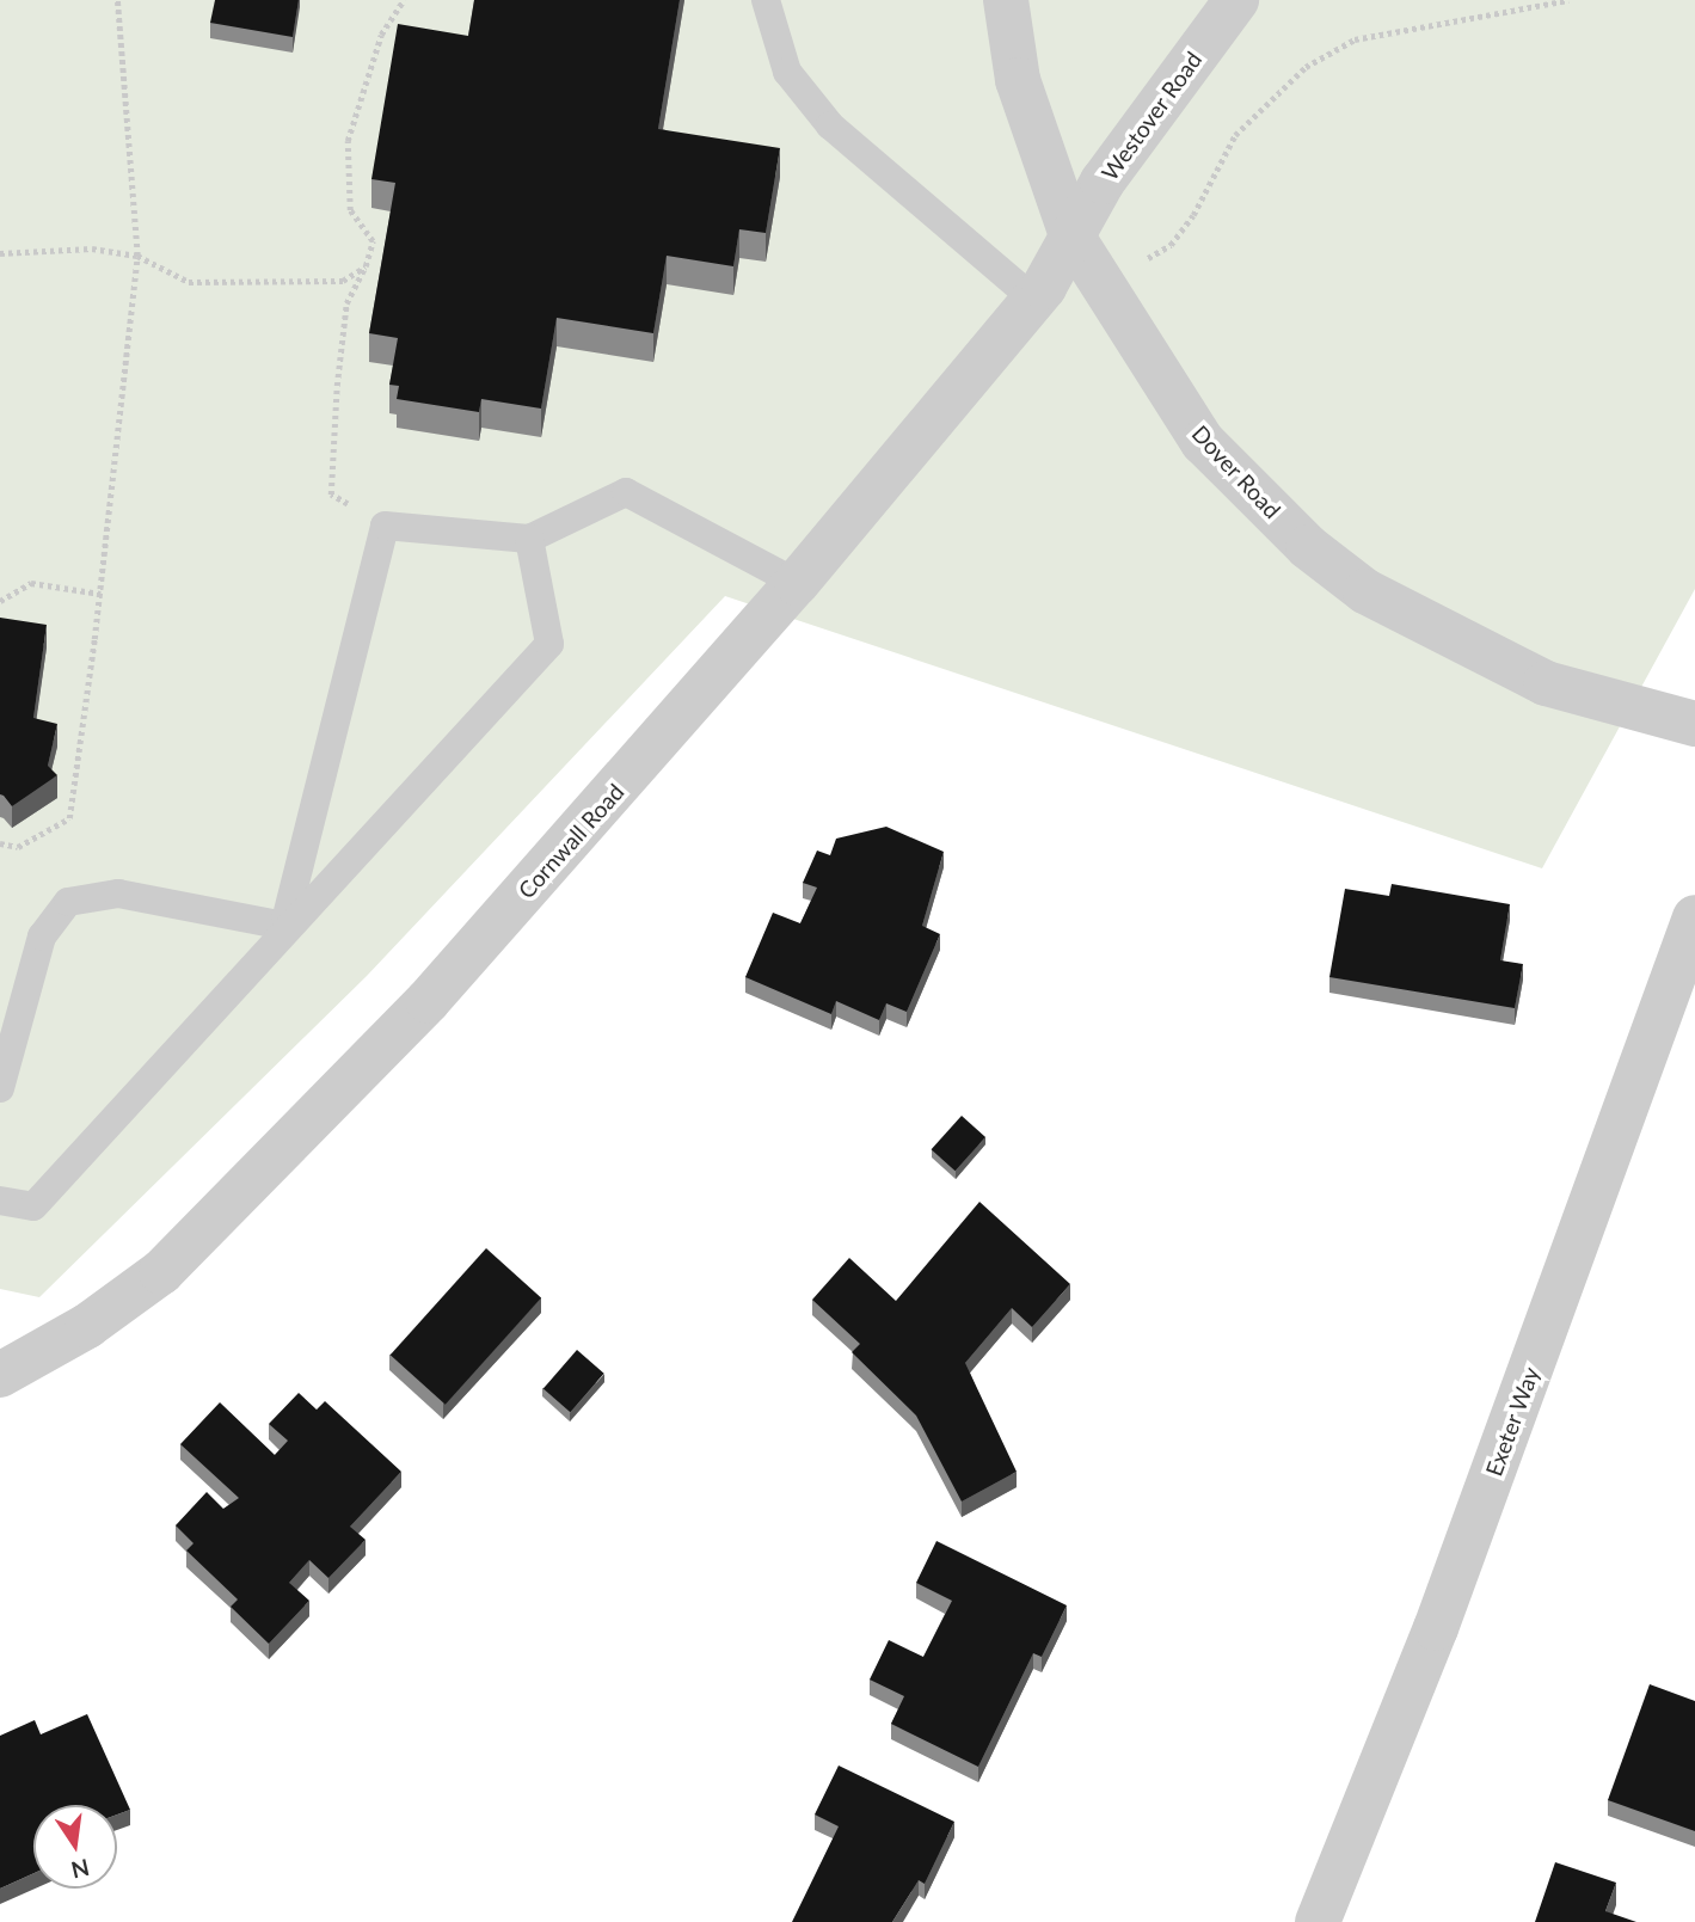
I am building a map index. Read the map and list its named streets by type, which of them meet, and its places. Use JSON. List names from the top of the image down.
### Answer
{
  "streets": {
    "street": [
      "Westover Road",
      "Dover Road",
      "Cornwall Road",
      "Exeter Way"
    ]
  },
  "crossings": [
    ["Westover Road", "Dover Road"],
    ["Westover Road", "Cornwall Road"],
    ["Dover Road", "Cornwall Road"]
  ],
  "north": "bottom"
}
